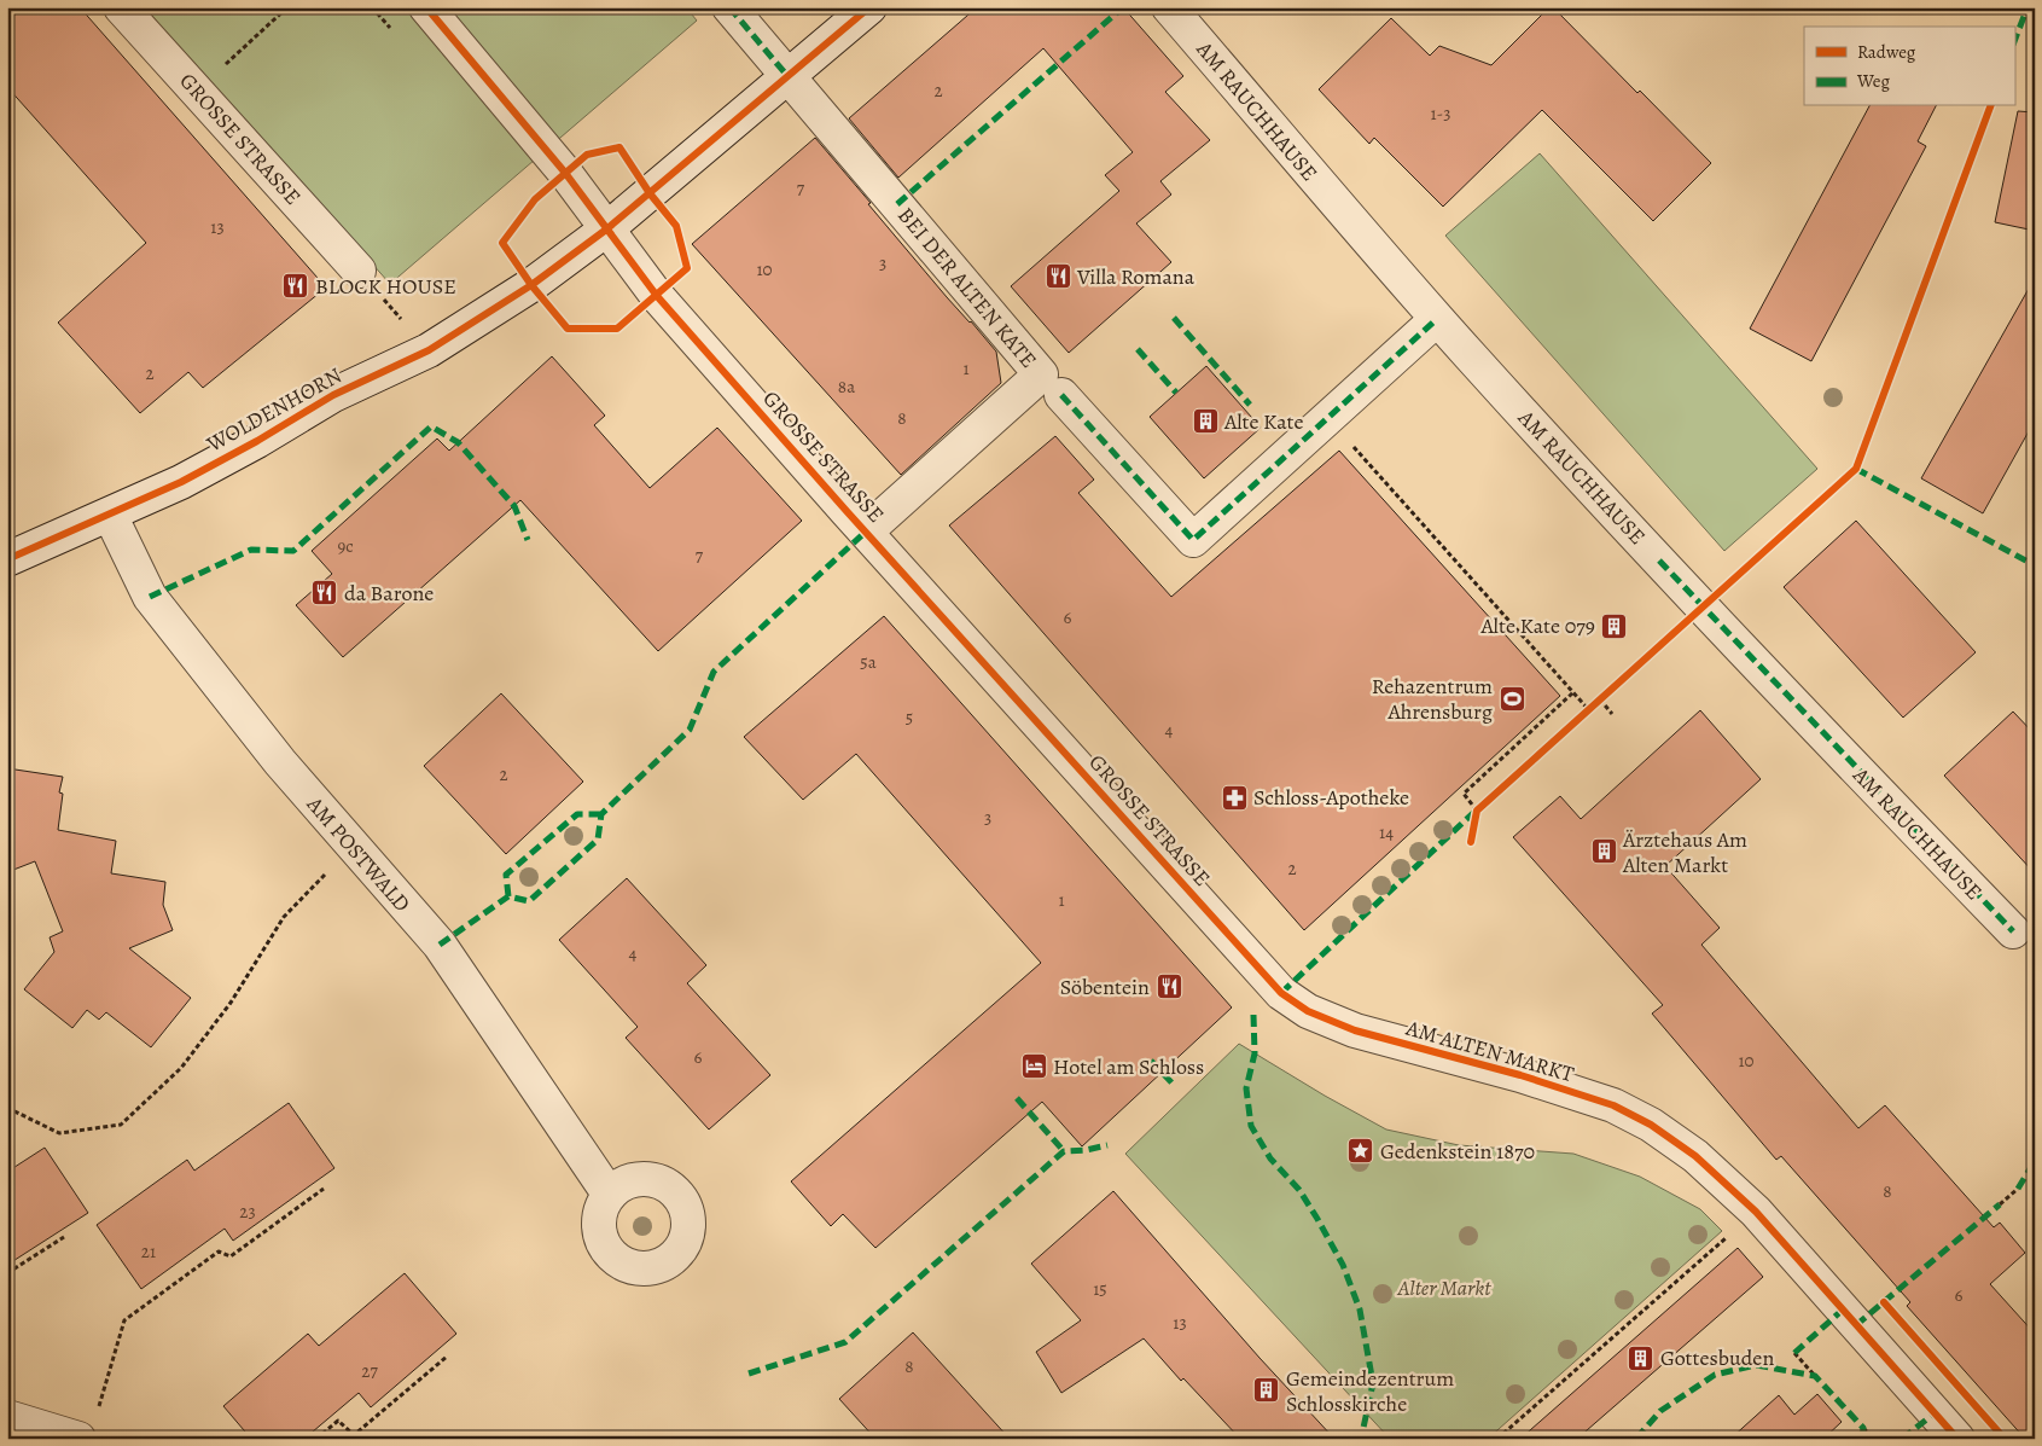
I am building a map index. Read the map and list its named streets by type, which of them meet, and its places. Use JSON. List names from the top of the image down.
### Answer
{
  "streets": {
    "street": [
      "AM RAUCHHAUSE",
      "GROSSE STRASSE",
      "BEI DER ALTEN KATE",
      "WOLDENHORN",
      "AM POSTWALD",
      "AM ALTEN MARKT"
    ]
  },
  "crossings": [
    ["GROSSE STRASSE", "BEI DER ALTEN KATE"],
    ["GROSSE STRASSE", "WOLDENHORN"],
    ["GROSSE STRASSE", "AM ALTEN MARKT"],
    ["BEI DER ALTEN KATE", "WOLDENHORN"],
    ["WOLDENHORN", "AM POSTWALD"]
  ],
  "parks": ["Alter Markt"],
  "places": {
    "restaurant": [
      "Villa Romana",
      "BLOCK HOUSE",
      "da Barone",
      "Söbentein"
    ],
    "building": [
      "Alte Kate",
      "Alte Kate 079",
      "Ärztehaus Am Alten Markt",
      "Gottesbuden",
      "Gemeindezentrum Schlosskirche"
    ],
    "sports": ["Rehazentrum Ahrensburg"],
    "pharmacy": ["Schloss-Apotheke"],
    "hotel": ["Hotel am Schloss"],
    "place": ["Gedenkstein 1870"]
  },
  "house_numbers": [
    "2",
    "1-3",
    "7",
    "13",
    "3",
    "10",
    "1",
    "2",
    "8a",
    "8",
    "9c",
    "7",
    "6",
    "5a",
    "5",
    "4",
    "2",
    "3",
    "14",
    "2",
    "1",
    "4",
    "6",
    "10",
    "8",
    "23",
    "21",
    "15",
    "6",
    "13",
    "8",
    "27"
  ],
  "legend": ["Radweg", "Weg"]
}
